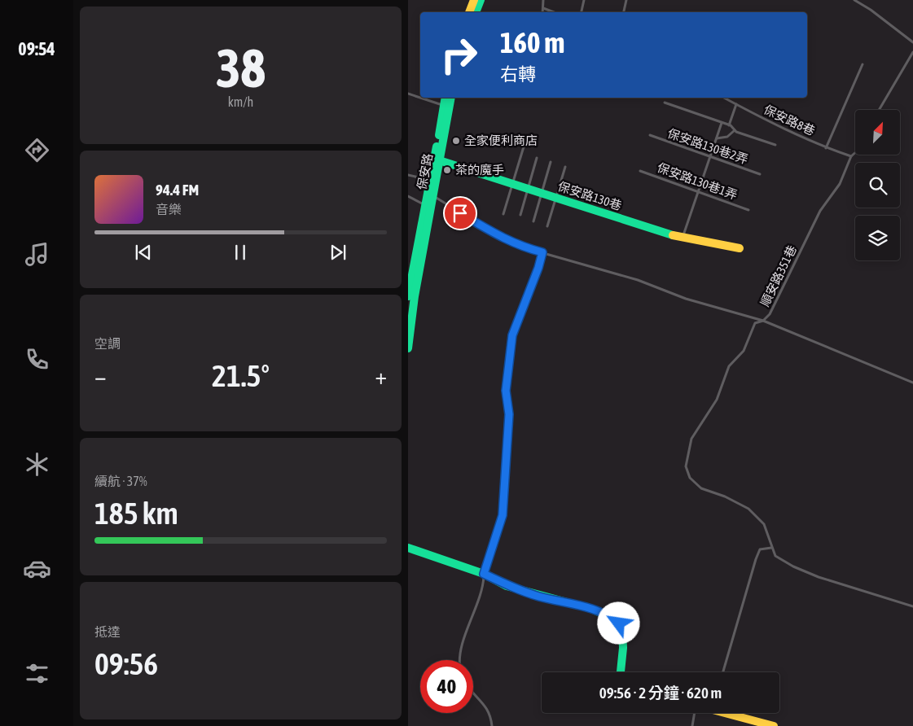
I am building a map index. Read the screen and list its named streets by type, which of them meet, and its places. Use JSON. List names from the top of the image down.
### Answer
{
  "streets": {
    "street": ["保安路", "保安路130巷"],
    "lane": [
      "保安路8巷",
      "保安路130巷2弄",
      "保安路130巷1弄",
      "順安路351巷"
    ]
  },
  "crossings": [
    ["保安路8巷", "順安路351巷"],
    ["保安路", "保安路130巷"]
  ],
  "places": ["全家便利商店", "茶的魔手"],
  "north": "top right",
  "page": {
    "tabs": "09:54",
    "tile": [
      ["38", "km/h"],
      "空調",
      ["續航 · 37%", "185 km"],
      ["抵達", "09:56"]
    ],
    "turn": ["160 m", "右轉"],
    "song": ["94.4 FM", "音樂"],
    "heat": ["−", "21.5°", "+"],
    "limit": "40",
    "trip": "09:56 · 2 分鐘 · 620 m"
  }
}
